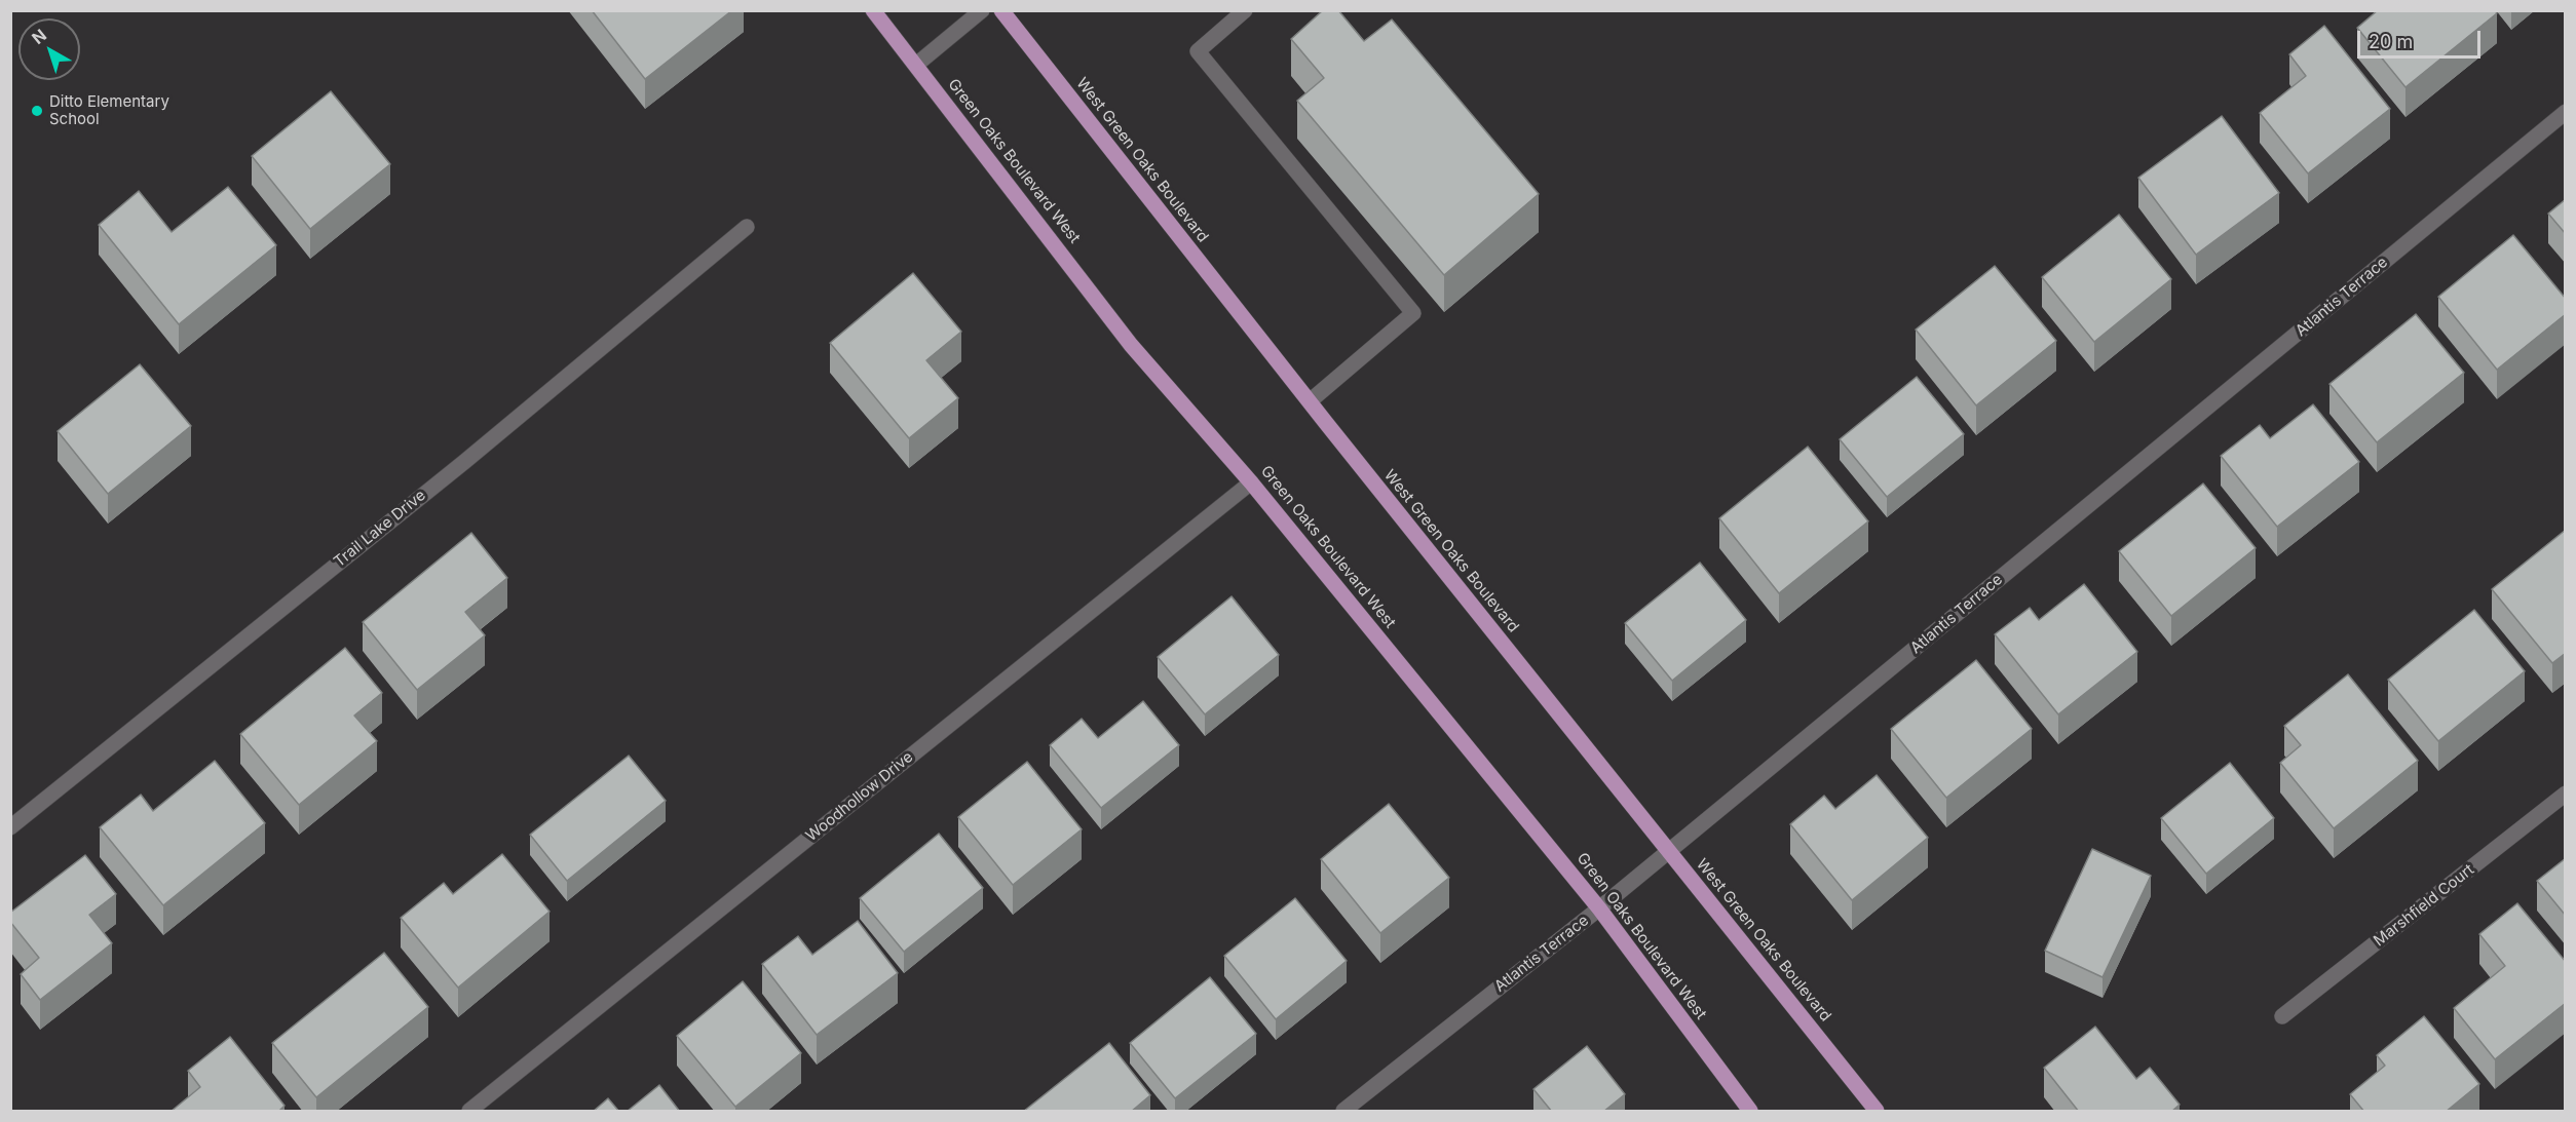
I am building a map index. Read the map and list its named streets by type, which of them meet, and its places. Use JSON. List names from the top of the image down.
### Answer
{
  "streets": {
    "main road": ["West Green Oaks Boulevard", "Green Oaks Boulevard West"],
    "street": [
      "Atlantis Terrace",
      "Trail Lake Drive",
      "Woodhollow Drive",
      "Marshfield Court"
    ]
  },
  "crossings": [
    ["West Green Oaks Boulevard", "Atlantis Terrace"],
    ["Green Oaks Boulevard West", "Atlantis Terrace"],
    ["Green Oaks Boulevard West", "Woodhollow Drive"]
  ],
  "places": ["Ditto Elementary School"],
  "scale_bar": "20 m",
  "north": "top left"
}
